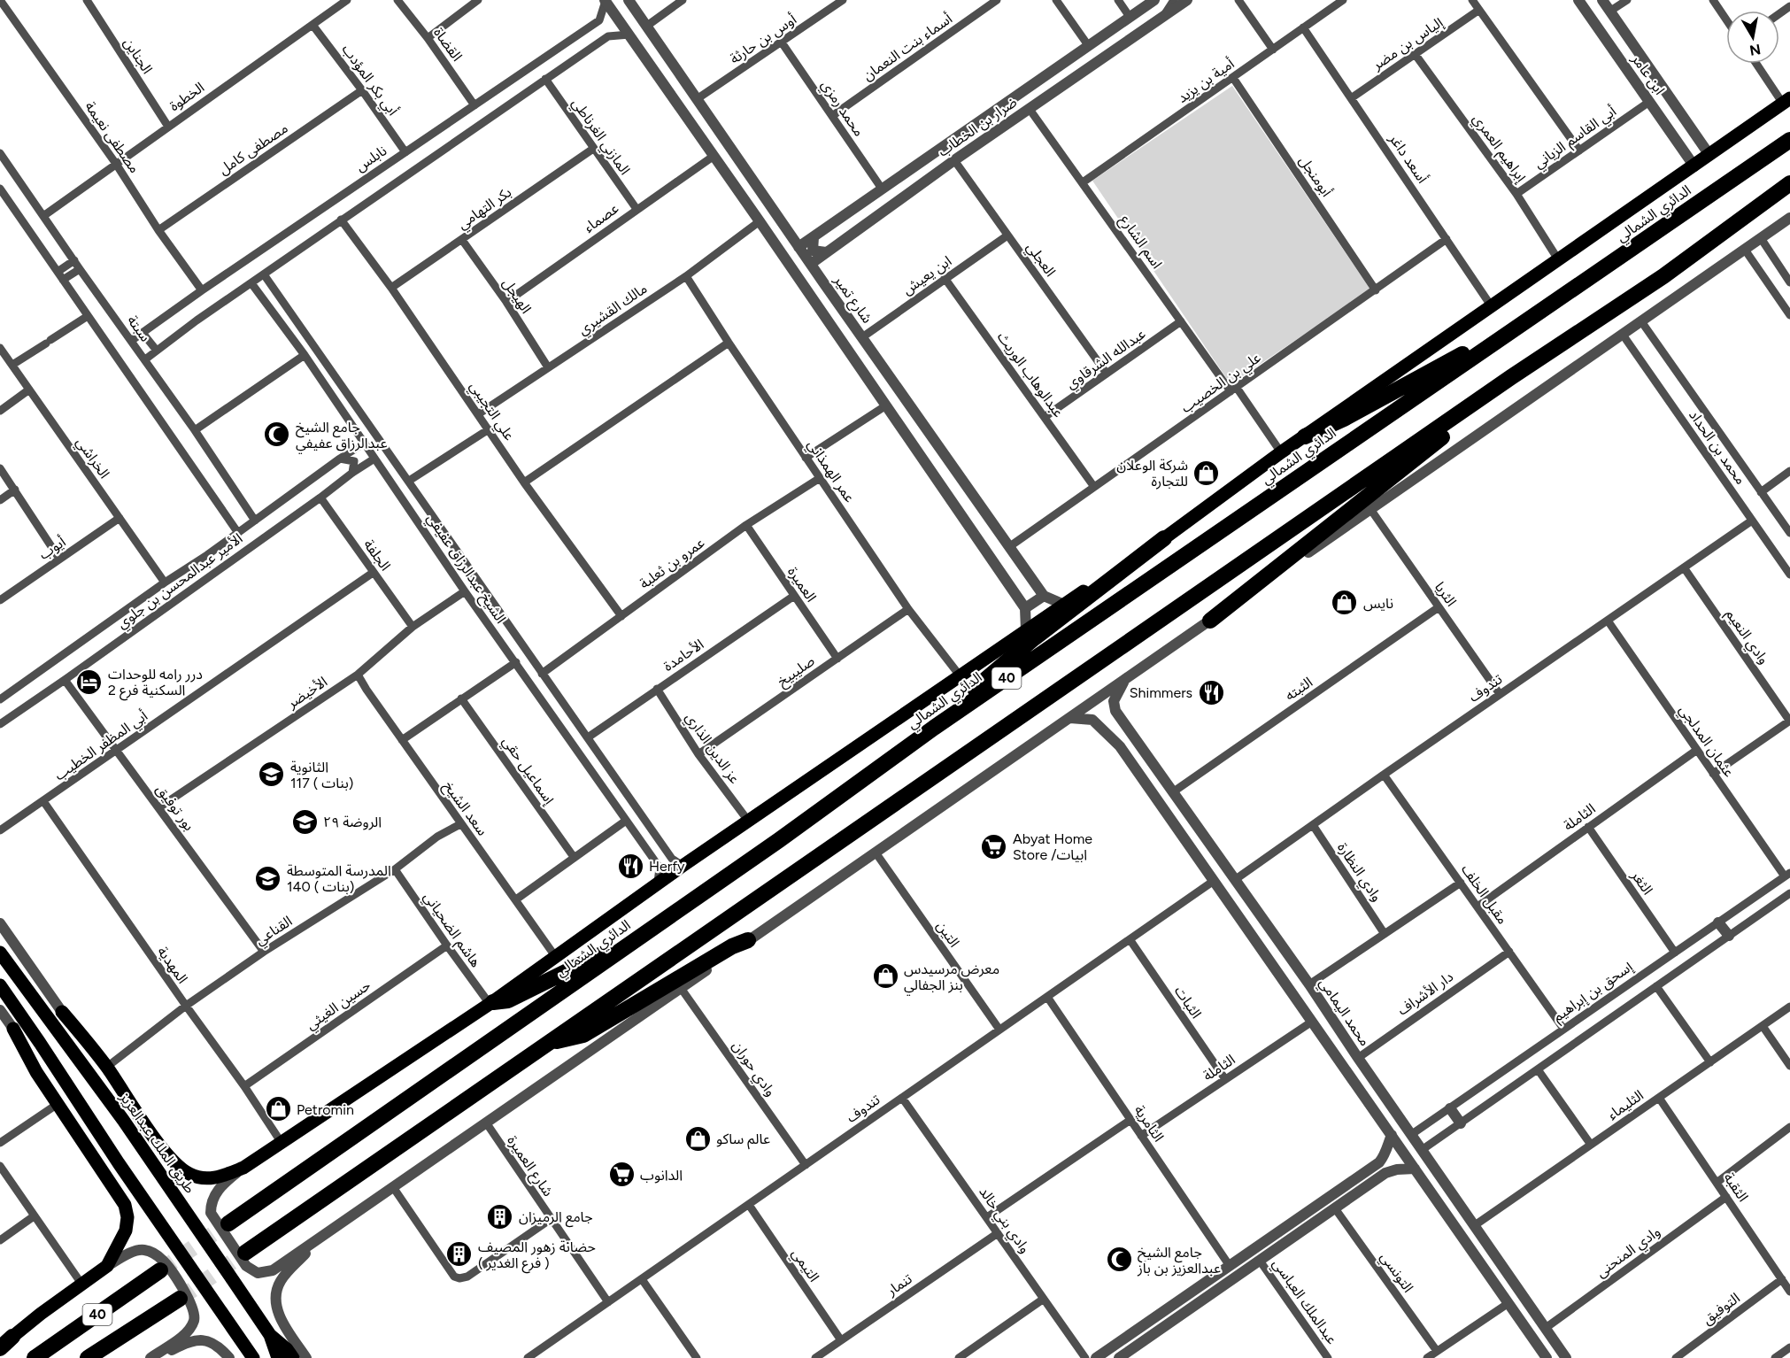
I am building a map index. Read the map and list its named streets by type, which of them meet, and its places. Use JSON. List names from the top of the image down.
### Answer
{
  "streets": {
    "highway": ["الدائري الشمالي", "40"],
    "main road": ["طريق الملك عبدالعزيز"],
    "street": [
      "أوس بن حارثة",
      "إلياس بن مضر",
      "القضاة",
      "أسماء بنت النعمان",
      "الجناين",
      "ابن عامر",
      "أبي بكر المؤدب",
      "أمية بن يزيد",
      "الخطوة",
      "محمد رمزي",
      "ضرار بن الخطاب",
      "المازني الغرناطي",
      "مصطفى نعيمة",
      "أبي القاسم الزياني",
      "إبراهيم العمري",
      "مصطفى كامل",
      "نابلس",
      "أسعد داغر",
      "أبومنجل",
      "بكر التهامي",
      "عصماء",
      "اسم الشارع",
      "العجلي",
      "ابن يعيش",
      "الهيجل",
      "شارع تمير",
      "مالك القشيري",
      "سبتة",
      "عبدالله الشرقاوي",
      "عبدالوهاب الوريث",
      "علي بن الخصيب",
      "علي التجيبي",
      "محمد بن الحداد",
      "الخراشي",
      "عمر الهمذاني",
      "أيوب",
      "الجلفة",
      "عمرو بن ثعلبة",
      "الشيخ عبدالرزاق عفيفي",
      "الأمير عبدالمحسن بن جلوي",
      "العميرة",
      "الثريا",
      "وادي النعيم",
      "الأحامدة",
      "صليبيخ",
      "تندوف",
      "الثبته",
      "الأخيضر",
      "عثمان المدلجي",
      "أبي المظفر الخطيب",
      "عز الدين الذاري",
      "إسماعيل حقي",
      "بور توفيق",
      "سعد الشيخ",
      "الثاملة",
      "وادي النظارة",
      "الثغر",
      "مقبل الخلف",
      "هاشم الضحياني",
      "القناعي",
      "التين",
      "المهدية",
      "إسحق بن إبراهيم",
      "دار الأشراف",
      "الثبات",
      "حسين الغيثي",
      "محمد اليمامي",
      "وادي حوران",
      "الثليماء",
      "الثامرية",
      "شارع العميرة",
      "الثقبة",
      "وادي بني خالد",
      "وادي المنحنى",
      "التيمي",
      "التونسي",
      "تنمار",
      "عبدالملك العباسي",
      "التوفيق"
    ]
  },
  "crossings": [
    ["أوس بن حارثة", "محمد رمزي"],
    ["أوس بن حارثة", "شارع تمير"],
    ["إلياس بن مضر", "إبراهيم العمري"],
    ["إلياس بن مضر", "أسعد داغر"],
    ["القضاة", "نابلس"],
    ["أسماء بنت النعمان", "محمد رمزي"],
    ["الجناين", "الخطوة"],
    ["ابن عامر", "أبي القاسم الزياني"],
    ["ابن عامر", "الدائري الشمالي"],
    ["أبي بكر المؤدب", "الخطوة"],
    ["أبي بكر المؤدب", "مصطفى كامل"],
    ["أبي بكر المؤدب", "نابلس"],
    ["أمية بن يزيد", "أسعد داغر"],
    ["أمية بن يزيد", "أبومنجل"],
    ["أمية بن يزيد", "اسم الشارع"],
    ["الخطوة", "مصطفى نعيمة"],
    ["الخطوة", "سبتة"],
    ["محمد رمزي", "ضرار بن الخطاب"],
    ["ضرار بن الخطاب", "اسم الشارع"],
    ["ضرار بن الخطاب", "العجلي"],
    ["ضرار بن الخطاب", "شارع تمير"],
    ["المازني الغرناطي", "بكر التهامي"],
    ["المازني الغرناطي", "عصماء"],
    ["مصطفى نعيمة", "مصطفى كامل"],
    ["مصطفى نعيمة", "نابلس"],
    ["أبي القاسم الزياني", "إبراهيم العمري"],
    ["إبراهيم العمري", "الدائري الشمالي"],
    ["نابلس", "سبتة"],
    ["أسعد داغر", "الدائري الشمالي"],
    ["أسعد داغر", "علي بن الخصيب"],
    ["أبومنجل", "علي بن الخصيب"],
    ["بكر التهامي", "الهيجل"],
    ["بكر التهامي", "علي التجيبي"],
    ["الدائري الشمالي", "اسم الشارع"],
    ["الدائري الشمالي", "عمر الهمذاني"],
    ["الدائري الشمالي", "الشيخ عبدالرزاق عفيفي"],
    ["الدائري الشمالي", "عز الدين الذاري"],
    ["الدائري الشمالي", "سعد الشيخ"],
    ["الدائري الشمالي", "هاشم الضحياني"],
    ["الدائري الشمالي", "القناعي"],
    ["الدائري الشمالي", "المهدية"],
    ["عصماء", "الهيجل"],
    ["اسم الشارع", "عبدالله الشرقاوي"],
    ["اسم الشارع", "علي بن الخصيب"],
    ["العجلي", "ابن يعيش"],
    ["العجلي", "عبدالله الشرقاوي"],
    ["ابن يعيش", "شارع تمير"],
    ["ابن يعيش", "عبدالوهاب الوريث"],
    ["الهيجل", "مالك القشيري"],
    ["شارع تمير", "علي بن الخصيب"],
    ["مالك القشيري", "علي التجيبي"],
    ["مالك القشيري", "عمر الهمذاني"],
    ["سبتة", "الأمير عبدالمحسن بن جلوي"],
    ["عبدالله الشرقاوي", "عبدالوهاب الوريث"],
    ["عبدالوهاب الوريث", "علي بن الخصيب"],
    ["علي التجيبي", "عمرو بن ثعلبة"],
    ["محمد بن الحداد", "تندوف"],
    ["الخراشي", "أيوب"],
    ["الخراشي", "الأمير عبدالمحسن بن جلوي"],
    ["عمر الهمذاني", "عمرو بن ثعلبة"],
    ["عمر الهمذاني", "صليبيخ"],
    ["الجلفة", "الأمير عبدالمحسن بن جلوي"],
    ["الجلفة", "الأخيضر"],
    ["الجلفة", "أبي المظفر الخطيب"],
    ["عمرو بن ثعلبة", "الشيخ عبدالرزاق عفيفي"],
    ["عمرو بن ثعلبة", "العميرة"],
    ["الشيخ عبدالرزاق عفيفي", "الأمير عبدالمحسن بن جلوي"],
    ["الشيخ عبدالرزاق عفيفي", "الأحامدة"],
    ["الشيخ عبدالرزاق عفيفي", "الأخيضر"],
    ["الأمير عبدالمحسن بن جلوي", "بور توفيق"],
    ["العميرة", "الأحامدة"],
    ["العميرة", "صليبيخ"],
    ["الثريا", "تندوف"],
    ["الثريا", "الثبته"],
    ["وادي النعيم", "تندوف"],
    ["الأحامدة", "عز الدين الذاري"],
    ["صليبيخ", "عز الدين الذاري"],
    ["تندوف", "عثمان المدلجي"],
    ["تندوف", "وادي النظارة"],
    ["تندوف", "مقبل الخلف"],
    ["تندوف", "التين"],
    ["تندوف", "الثبات"],
    ["تندوف", "محمد اليمامي"],
    ["تندوف", "وادي حوران"],
    ["تندوف", "الثامرية"],
    ["تندوف", "شارع العميرة"],
    ["تندوف", "وادي بني خالد"],
    ["تندوف", "التيمي"],
    ["الثبته", "محمد اليمامي"],
    ["الأخيضر", "بور توفيق"],
    ["الأخيضر", "سعد الشيخ"],
    ["عثمان المدلجي", "الثاملة"],
    ["عثمان المدلجي", "إسحق بن إبراهيم"],
    ["أبي المظفر الخطيب", "بور توفيق"],
    ["أبي المظفر الخطيب", "المهدية"],
    ["بور توفيق", "القناعي"],
    ["سعد الشيخ", "القناعي"],
    ["الثاملة", "الثغر"],
    ["الثاملة", "مقبل الخلف"],
    ["الثاملة", "الثبات"],
    ["الثاملة", "الثامرية"],
    ["الثغر", "إسحق بن إبراهيم"],
    ["مقبل الخلف", "إسحق بن إبراهيم"],
    ["مقبل الخلف", "دار الأشراف"],
    ["هاشم الضحياني", "القناعي"],
    ["هاشم الضحياني", "حسين الغيثي"],
    ["القناعي", "المهدية"],
    ["المهدية", "حسين الغيثي"],
    ["إسحق بن إبراهيم", "محمد اليمامي"],
    ["دار الأشراف", "محمد اليمامي"],
    ["محمد اليمامي", "الثليماء"],
    ["محمد اليمامي", "وادي المنحنى"],
    ["الثليماء", "الثقبة"],
    ["الثقبة", "وادي المنحنى"],
    ["الثقبة", "التوفيق"],
    ["وادي بني خالد", "تنمار"],
    ["التيمي", "تنمار"]
  ],
  "places": {
    "mosque": ["جامع الشيخ عبدالرزاق عفيفي", "جامع الشيخ عبدالعزيز بن باز"],
    "shop": [
      "شركة الوعلان للتجارة",
      "نايس",
      "معرض مرسيدس بنز الجفالي",
      "Petromin",
      "عالم ساكو"
    ],
    "hotel": ["درر رامه للوحدات السكنية فرع 2"],
    "restaurant": ["Shimmers", "Herfy"],
    "school or university": ["الثانوية 117 ( بنات)", "الروضة ٢٩", "المدرسة المتوسطة 140 ( بنات)"],
    "supermarket": ["Abyat Home Store /ابيات", "الدانوب"],
    "building": ["جامع الرميزان", "حضانة زهور المصيف ( فرع الغدير )"]
  },
  "north": "bottom"
}
